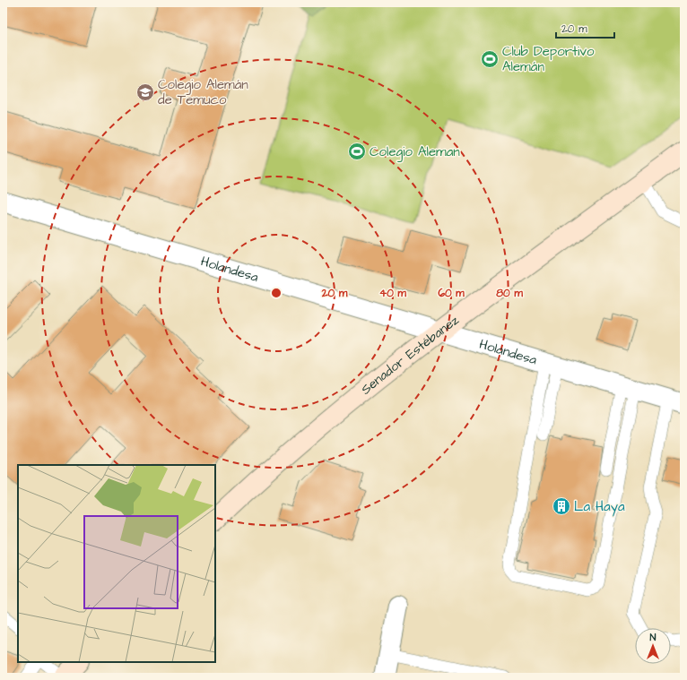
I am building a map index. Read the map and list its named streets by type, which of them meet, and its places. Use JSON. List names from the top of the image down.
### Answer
{
  "streets": {
    "main road": ["Senador Estébanez"],
    "street": ["Holandesa"]
  },
  "crossings": [
    ["Holandesa", "Senador Estébanez"]
  ],
  "places": {
    "sports": ["Club Deportivo Alemán", "Colegio Aleman"],
    "school or university": ["Colegio Alemán de Temuco"],
    "building": ["La Haya"]
  },
  "scale_bar": "20 m",
  "north": "top",
  "rings": [
    "20 m",
    "40 m",
    "60 m",
    "80 m"
  ]
}
